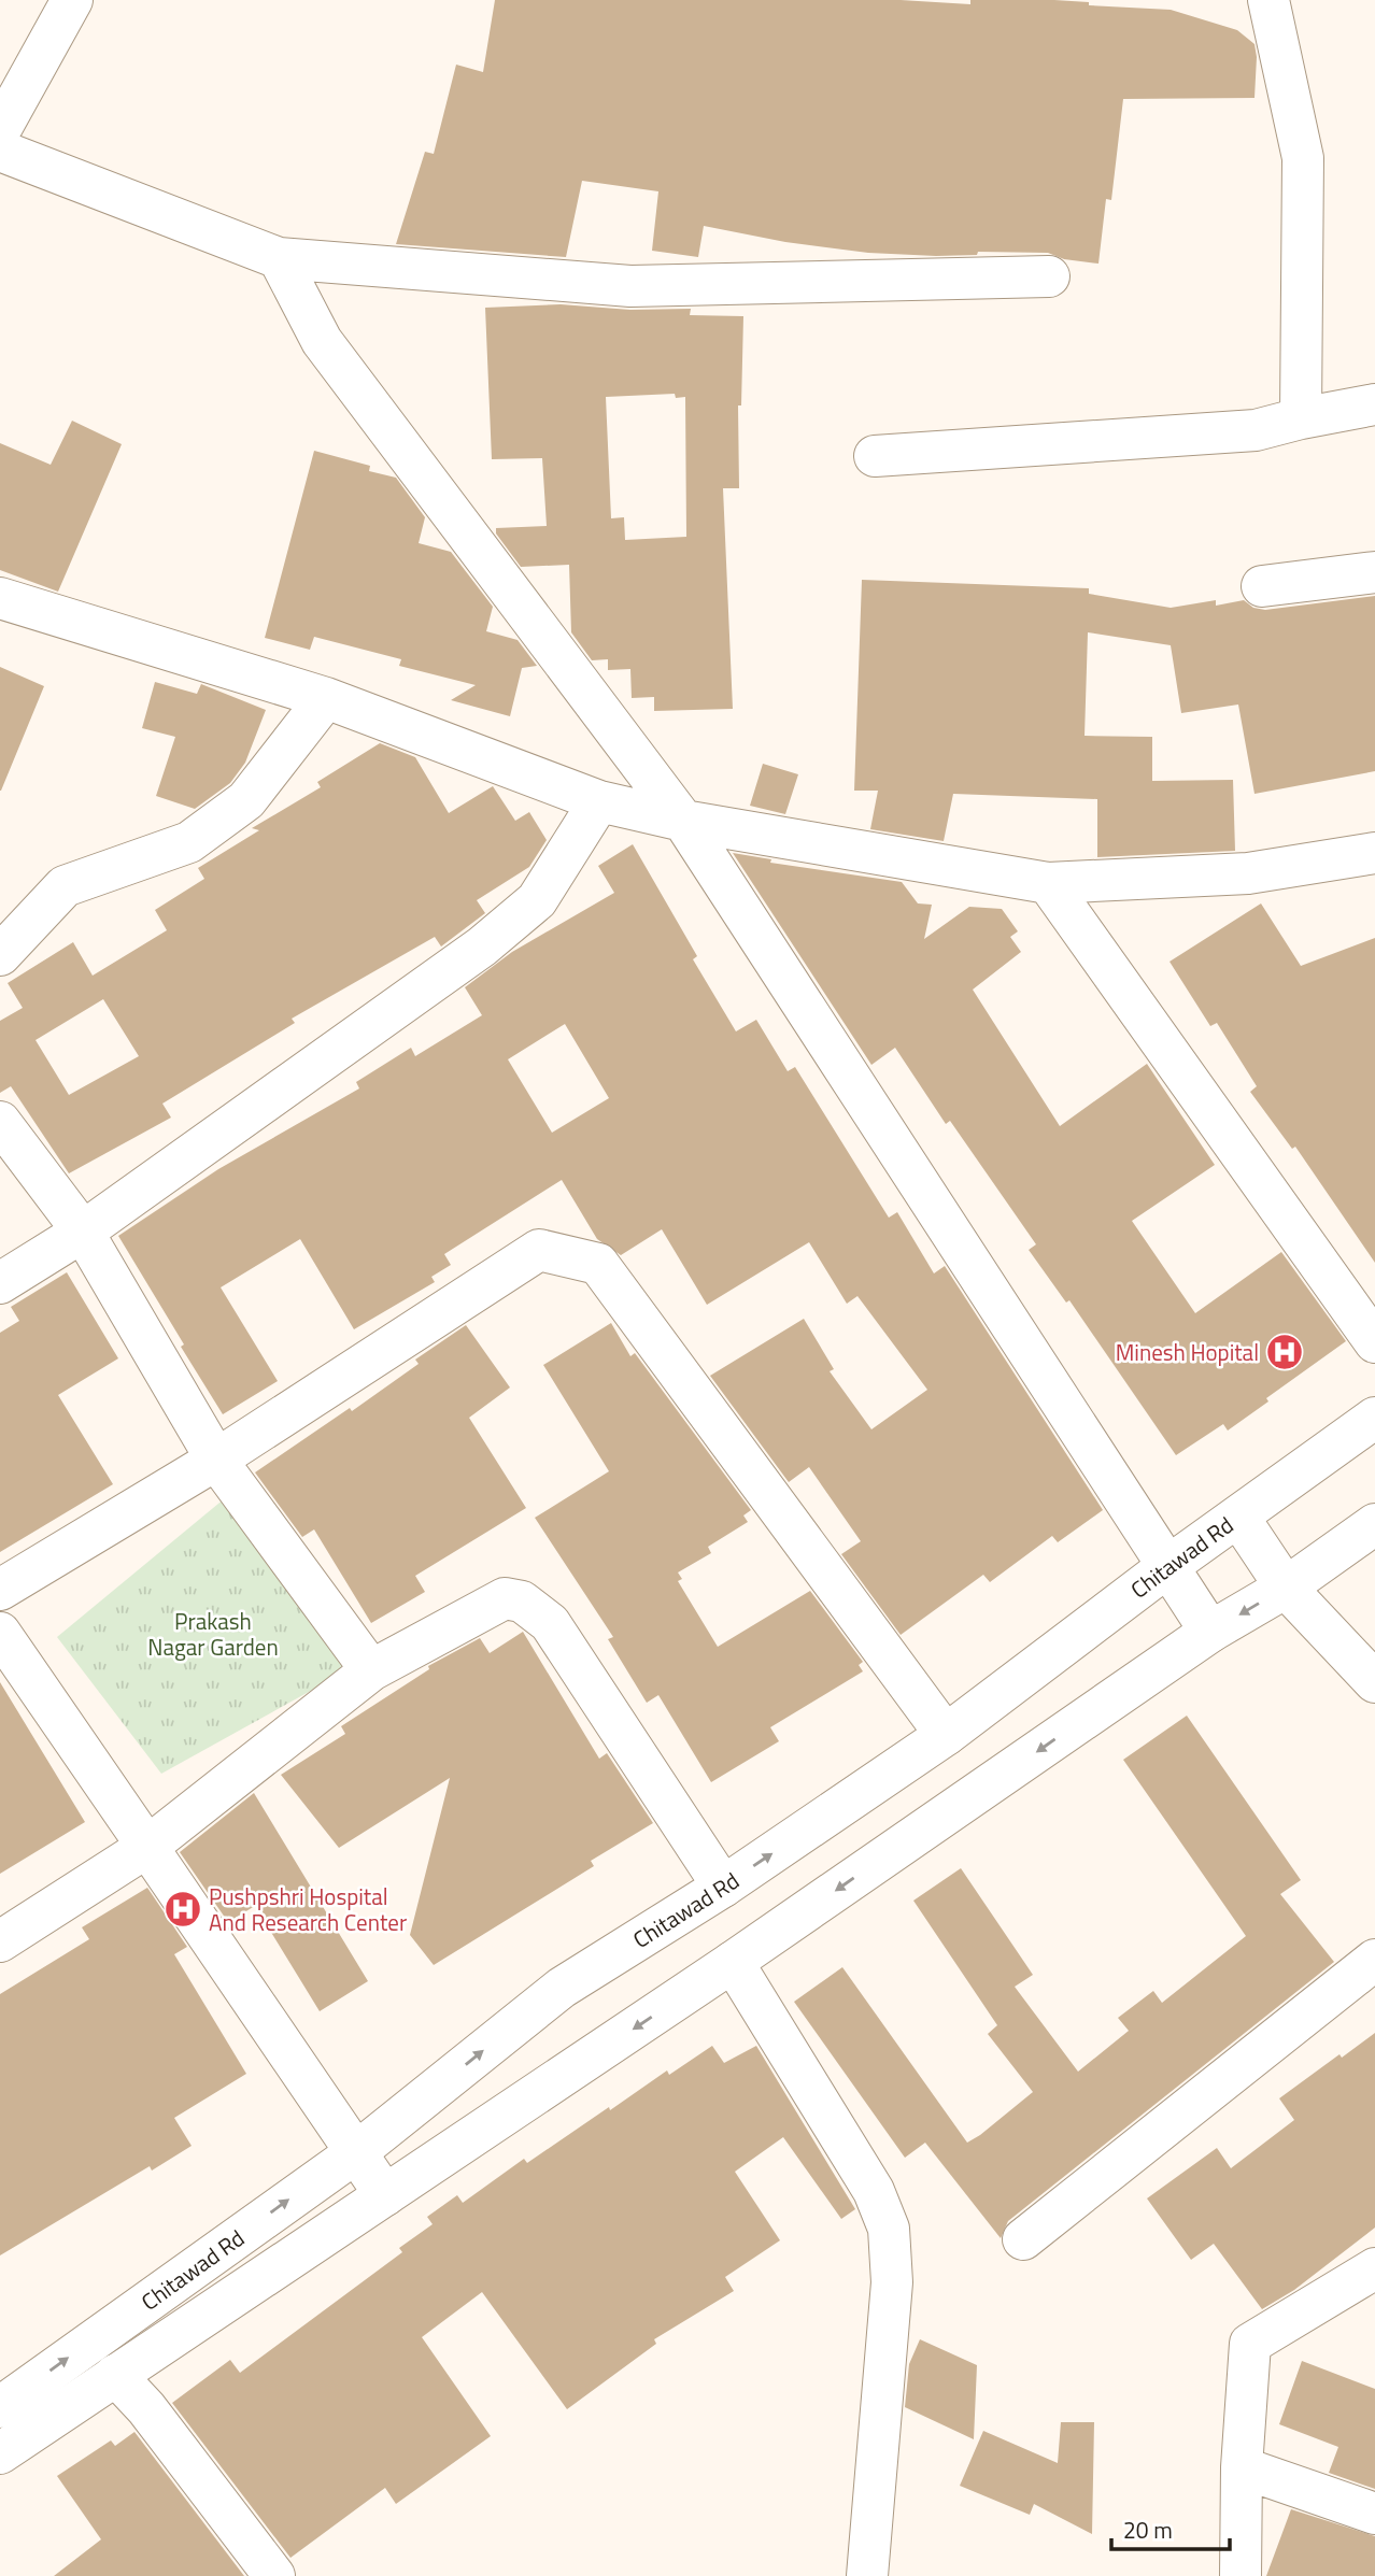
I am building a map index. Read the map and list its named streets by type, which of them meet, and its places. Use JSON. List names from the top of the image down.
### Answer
{
  "streets": {
    "street": ["Chitawad Rd"]
  },
  "parks": ["Prakash Nagar Garden"],
  "places": {
    "hospital": ["Minesh Hopital", "Pushpshri Hospital And Research Center"]
  },
  "scale_bar": "20 m"
}
